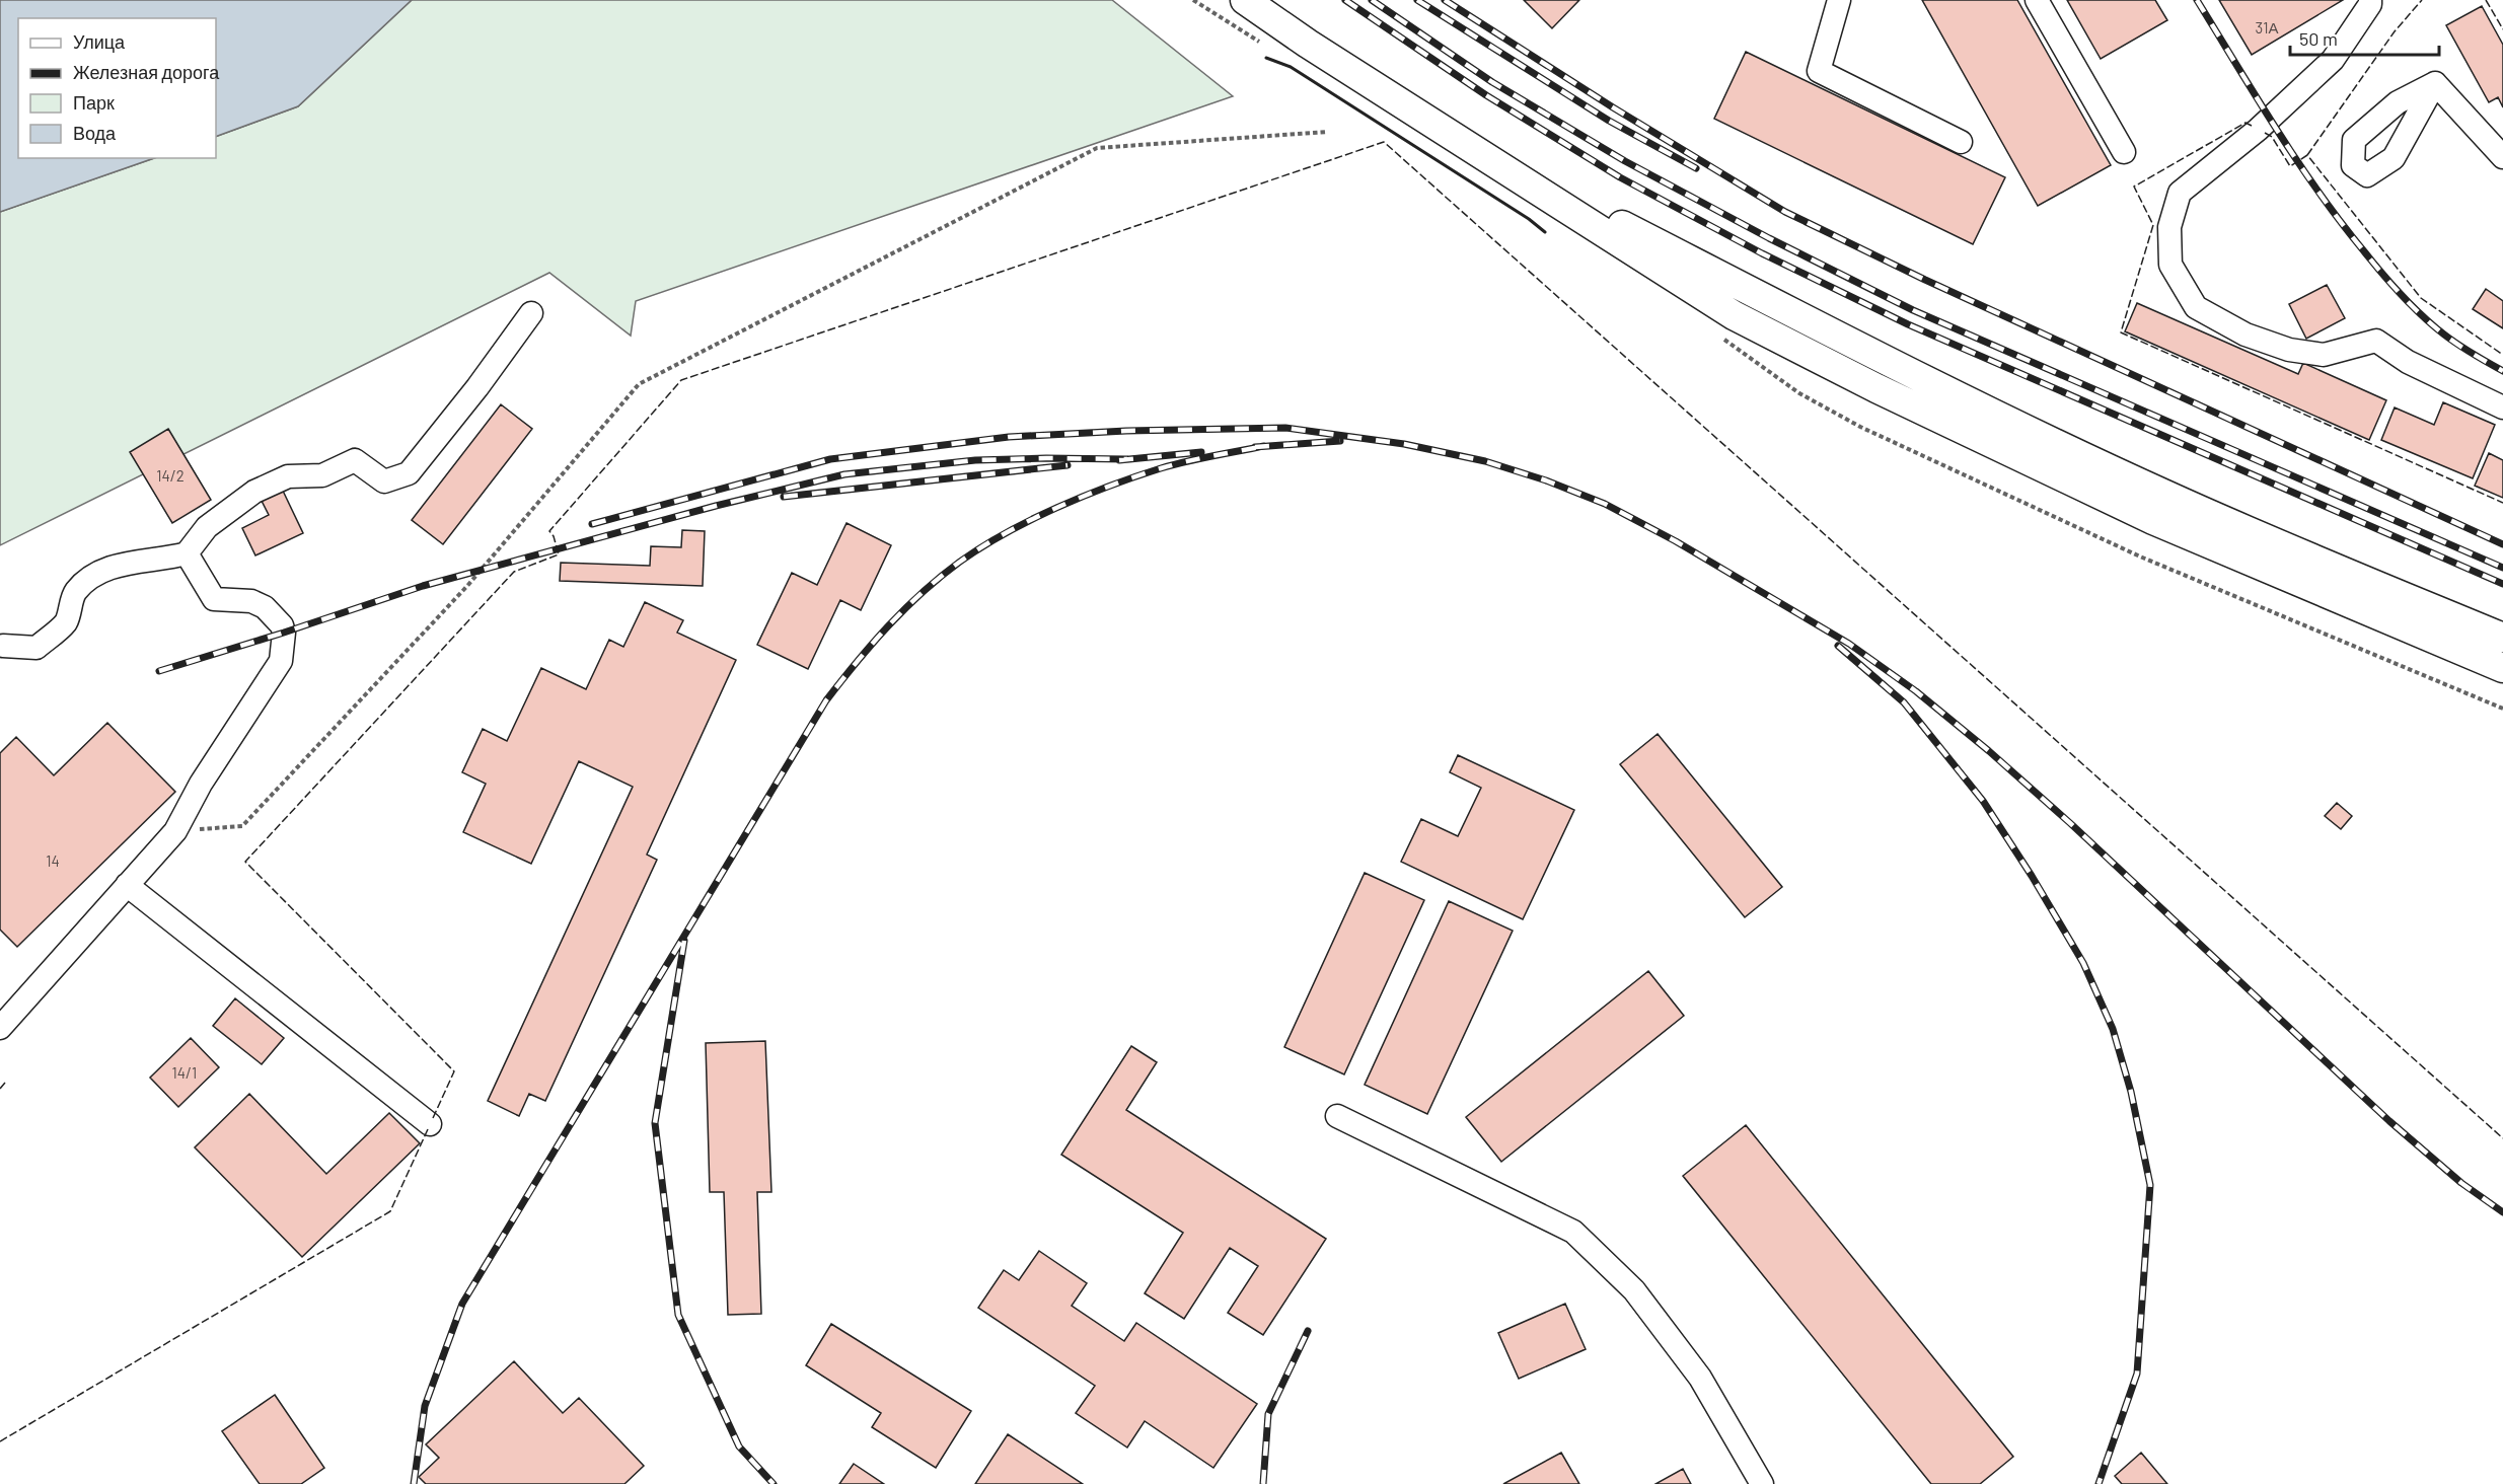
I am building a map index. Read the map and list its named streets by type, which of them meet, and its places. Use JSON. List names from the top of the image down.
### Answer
{
  "house_numbers": [
    "31А",
    "14/2",
    "14",
    "14/1"
  ],
  "legend": [
    "Улица",
    "Железная дорога",
    "Парк",
    "Вода"
  ],
  "scale_bar": "50 m"
}
